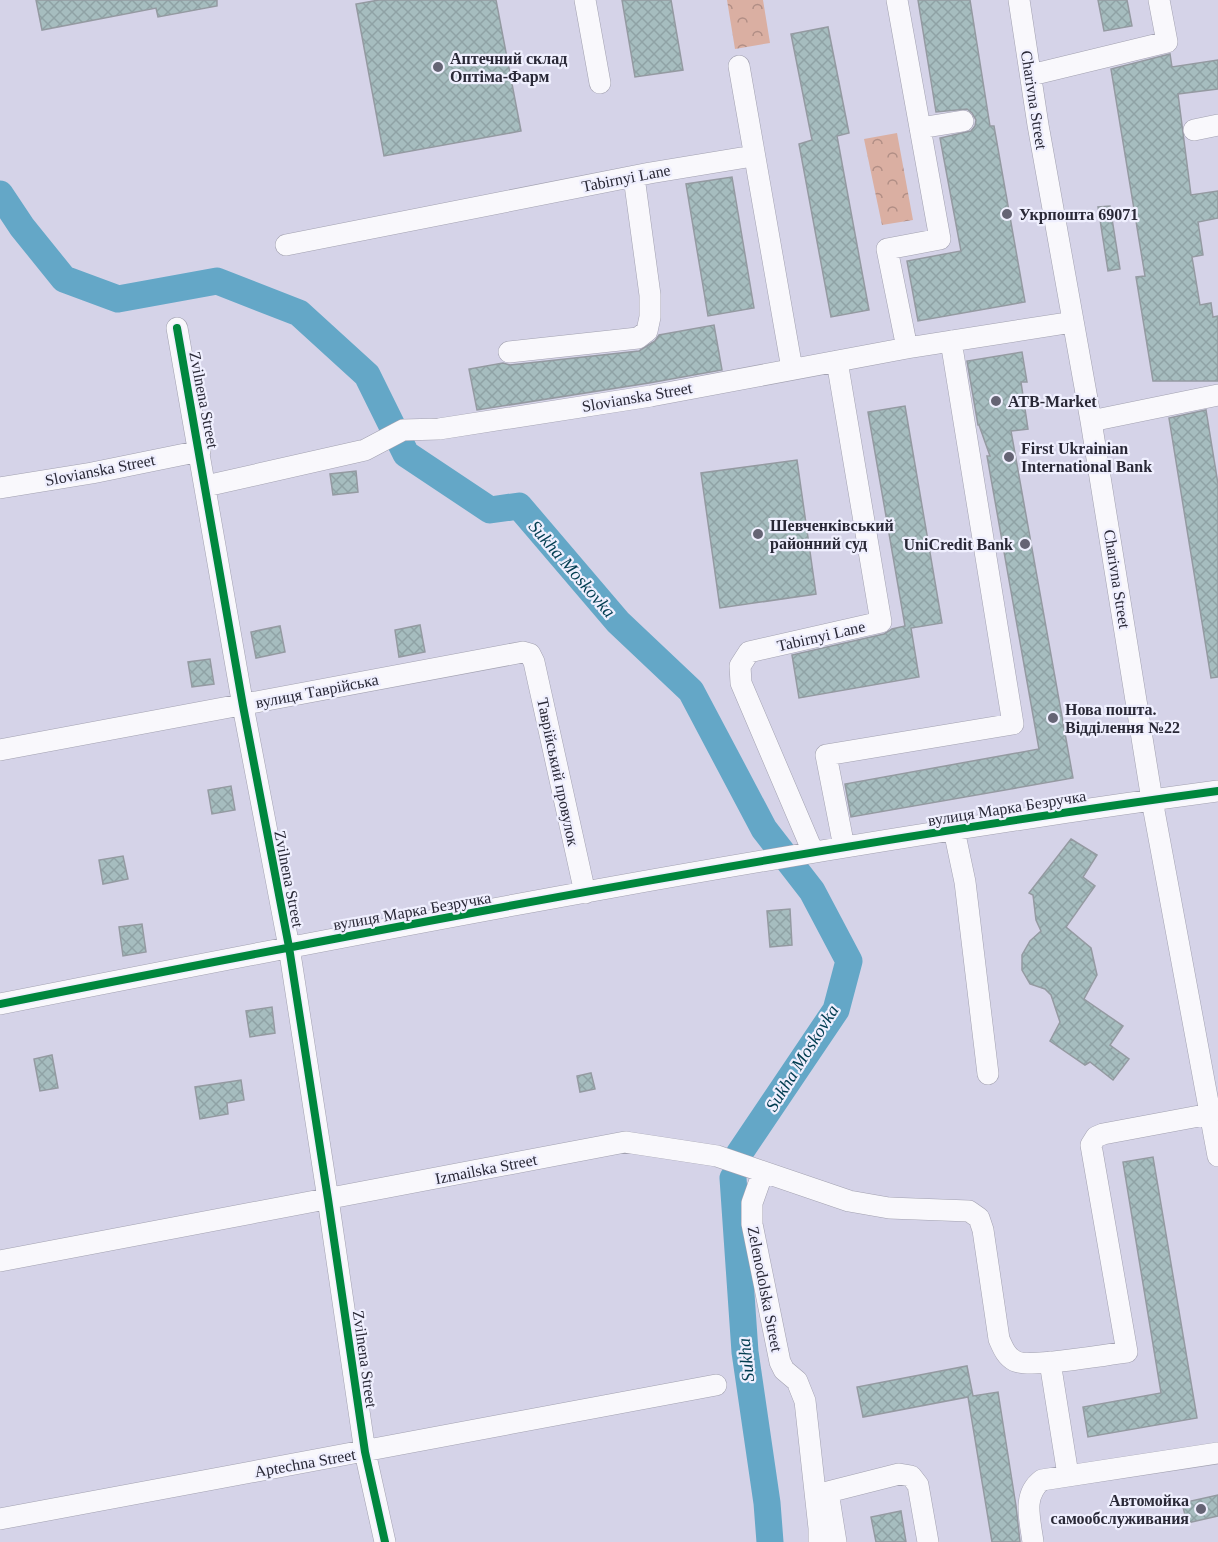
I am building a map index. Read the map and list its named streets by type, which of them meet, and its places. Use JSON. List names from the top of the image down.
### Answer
{
  "streets": {
    "street": [
      "Charivna Street",
      "Tabirnyi Lane",
      "Slovianska Street",
      "Zvilnena Street",
      "вулиця Таврійська",
      "Таврійський провулок",
      "вулиця Марка Безручка",
      "Izmailska Street",
      "Zelenodolska Street",
      "Aptechna Street"
    ]
  },
  "crossings": [
    ["Charivna Street", "Slovianska Street"],
    ["Charivna Street", "вулиця Марка Безручка"],
    ["Tabirnyi Lane", "Slovianska Street"],
    ["Tabirnyi Lane", "вулиця Марка Безручка"],
    ["Slovianska Street", "Zvilnena Street"],
    ["Zvilnena Street", "вулиця Таврійська"],
    ["Zvilnena Street", "вулиця Марка Безручка"],
    ["Zvilnena Street", "Izmailska Street"],
    ["Zvilnena Street", "Aptechna Street"],
    ["вулиця Таврійська", "Таврійський провулок"],
    ["Таврійський провулок", "вулиця Марка Безручка"],
    ["Izmailska Street", "Zelenodolska Street"]
  ],
  "water": ["Sukha Moskovka", "Sukha"],
  "places": [
    "Аптечний склад Оптіма-Фарм",
    "Укрпошта 69071",
    "ATB-Market",
    "First Ukrainian International Bank",
    "Шевченківський районний суд",
    "UniCredit Bank",
    "Нова пошта. Відділення №22",
    "Автомойка самообслуживания"
  ]
}
